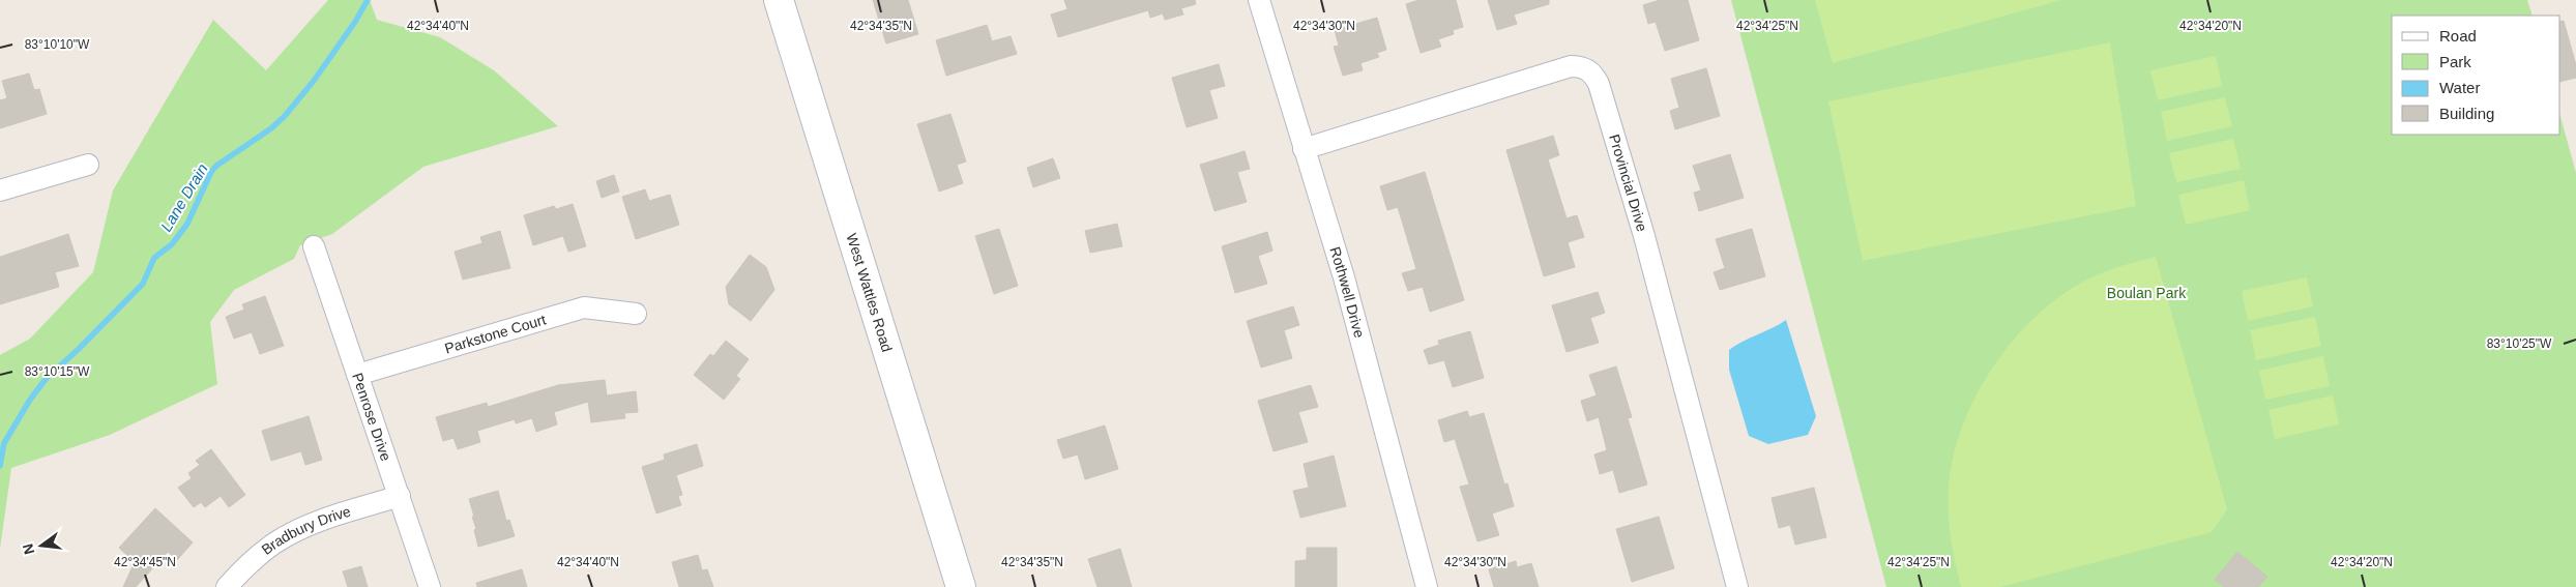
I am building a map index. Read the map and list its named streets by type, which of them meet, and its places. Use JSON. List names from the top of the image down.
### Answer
{
  "streets": {
    "street": [
      "Provincial Drive",
      "Rothwell Drive",
      "West Wattles Road",
      "Parkstone Court",
      "Penrose Drive",
      "Bradbury Drive"
    ]
  },
  "crossings": [
    ["Provincial Drive", "Rothwell Drive"],
    ["Parkstone Court", "Penrose Drive"],
    ["Penrose Drive", "Bradbury Drive"]
  ],
  "water": ["Lane Drain"],
  "parks": ["Boulan Park"],
  "legend": [
    "Road",
    "Park",
    "Water",
    "Building"
  ],
  "north": "left",
  "coordinates": [
    "42°34'30\"N",
    "42°34'20\"N",
    "42°34'40\"N",
    "42°34'35\"N",
    "42°34'25\"N",
    "83°10'10\"W",
    "83°10'25\"W",
    "83°10'15\"W",
    "42°34'45\"N"
  ]
}
